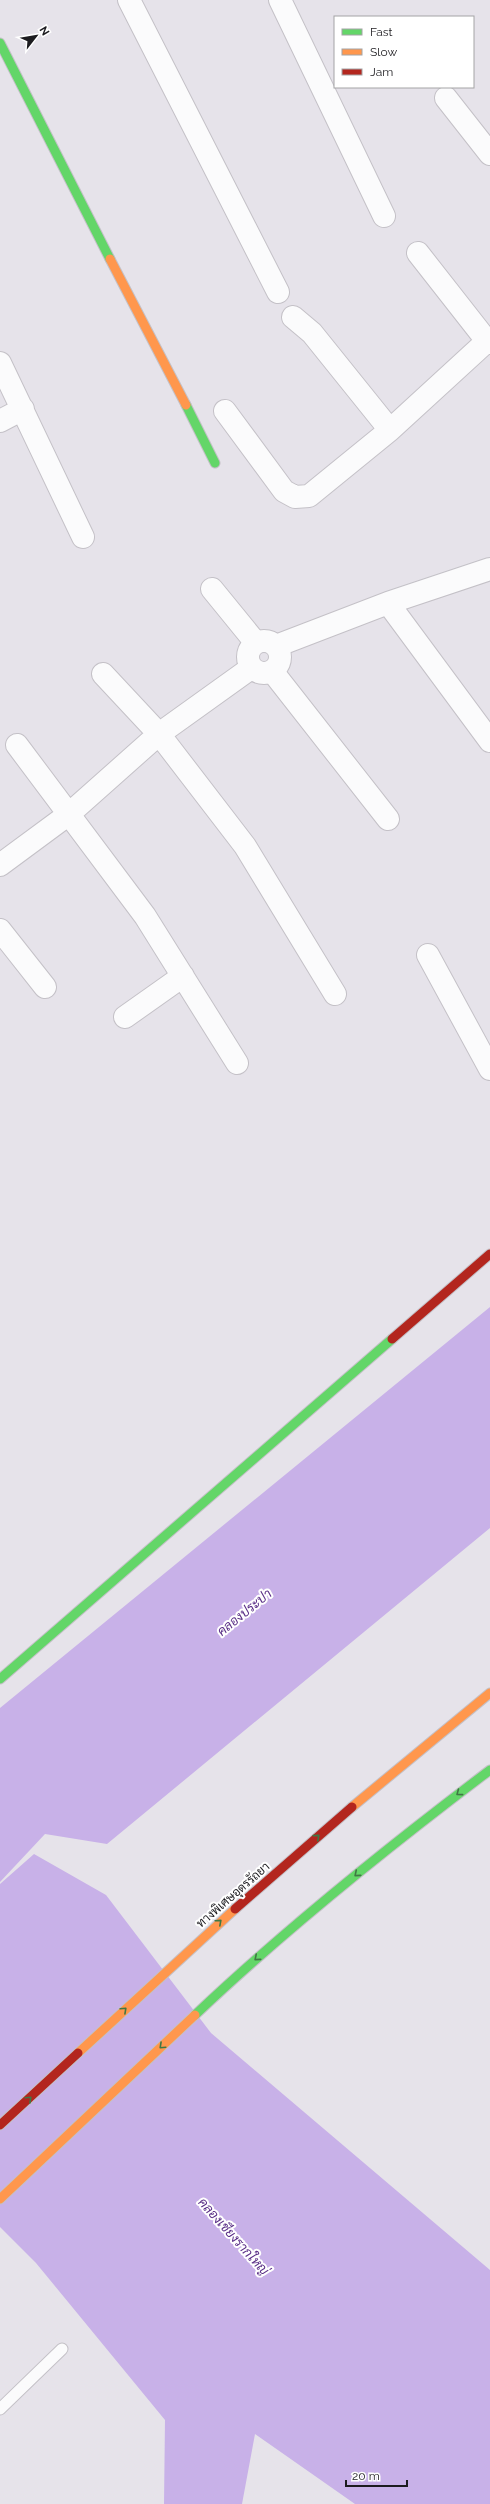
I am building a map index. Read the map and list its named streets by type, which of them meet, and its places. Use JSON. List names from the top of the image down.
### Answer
{
  "streets": {
    "main road": ["ทางพิเศษอุดรรัถยา"]
  },
  "water": ["คลองประปา", "คลองเชียงรากใหญ่"],
  "legend": ["Fast", "Slow", "Jam"],
  "scale_bar": "20 m",
  "north": "top right"
}
